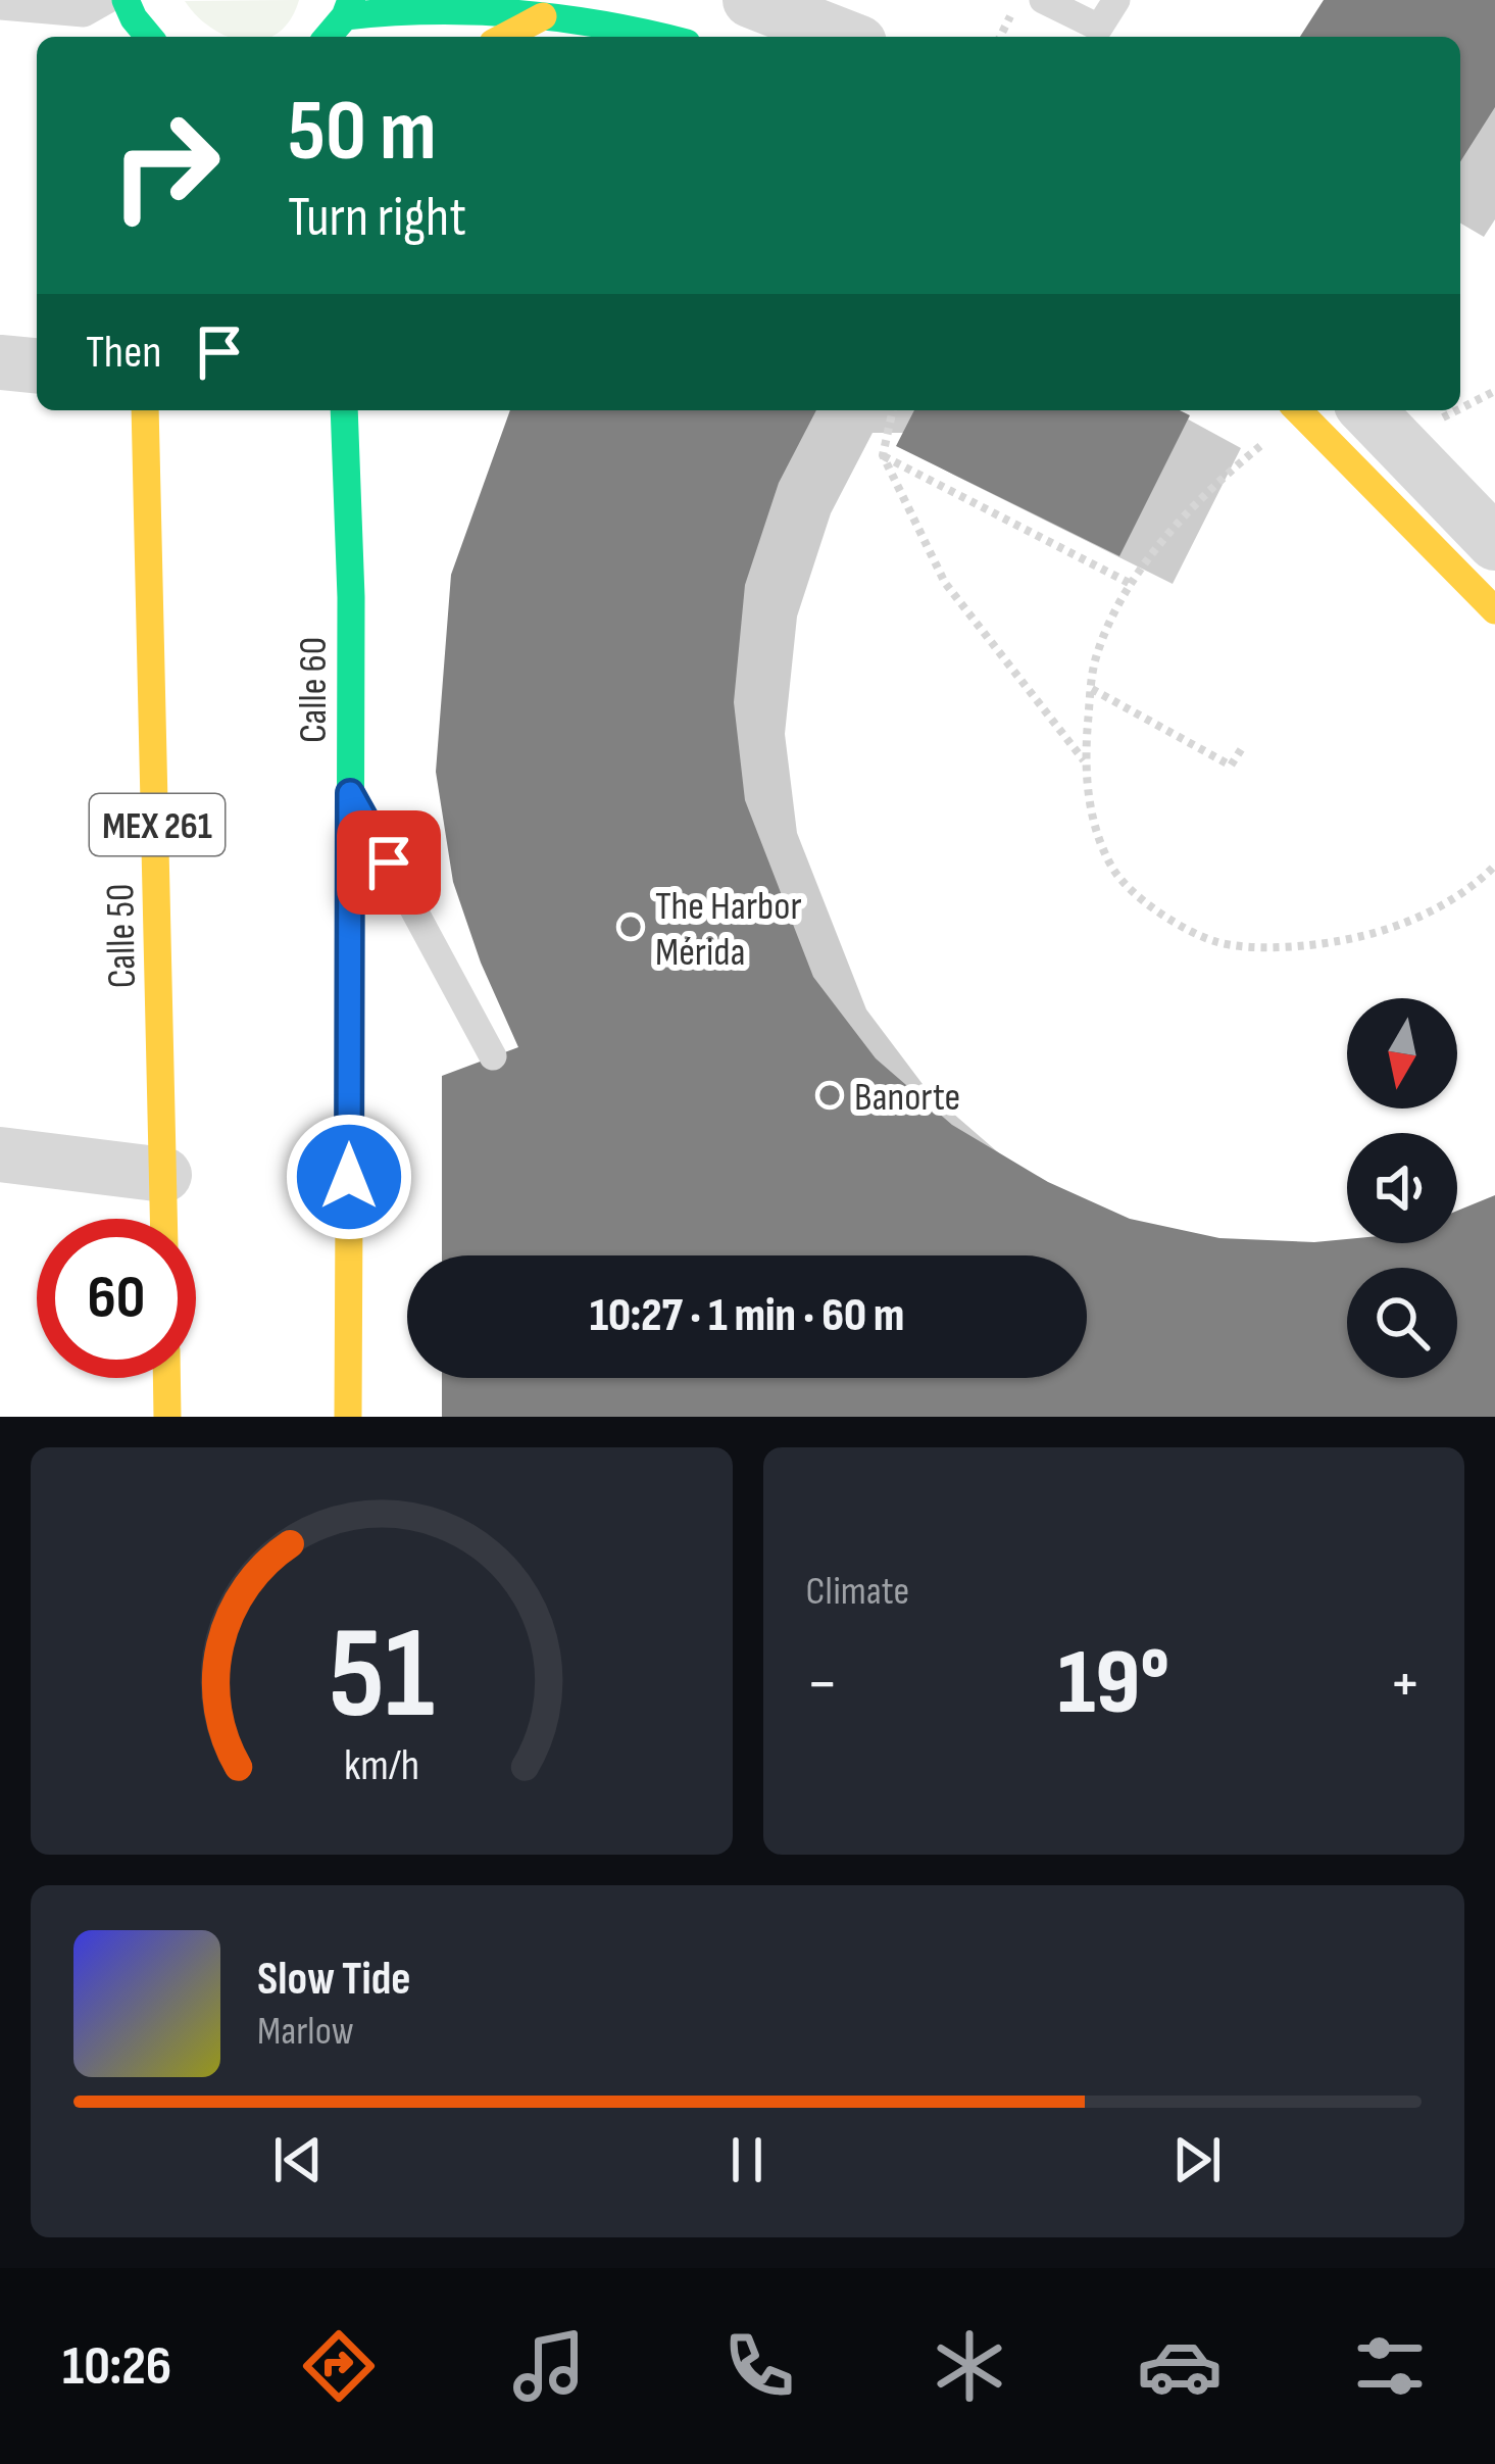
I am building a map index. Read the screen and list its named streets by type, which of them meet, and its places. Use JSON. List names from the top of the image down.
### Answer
{
  "streets": {
    "main road": ["Calle 60", "MEX 261", "Calle 50"]
  },
  "places": ["The Harbor Mérida", "Banorte"],
  "north": "bottom",
  "page": {
    "turn": ["50 m", "Turn right"],
    "then": "Then",
    "limit": "60",
    "trip": "10:27 · 1 min · 60 m",
    "tile": "Climate",
    "heat": ["−", "19°", "+"],
    "song": ["Slow Tide", "Marlow"],
    "tabs": "10:26",
    "gauge": ["51", "km/h"]
  }
}
